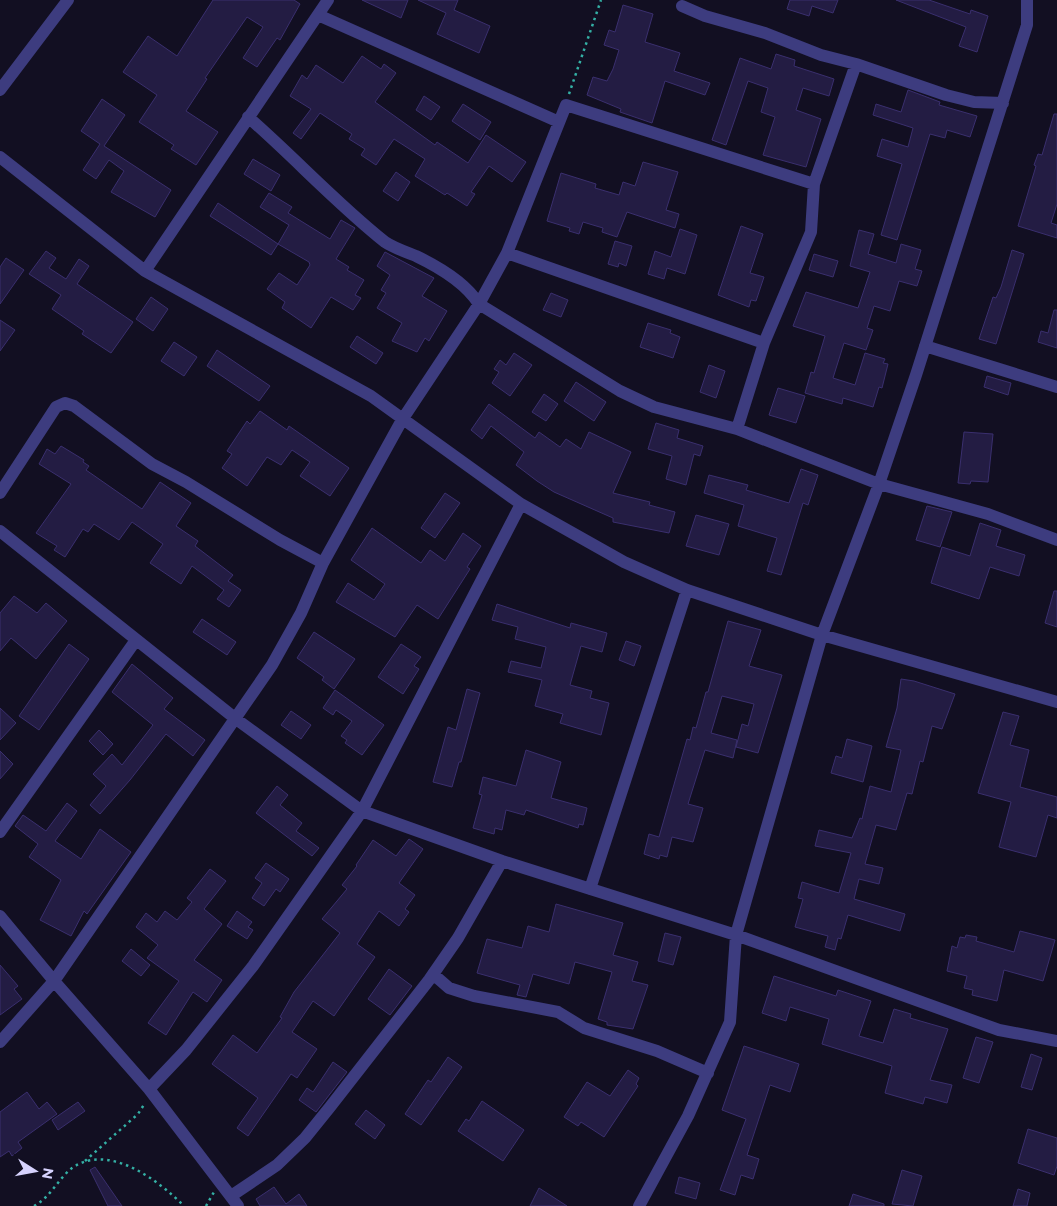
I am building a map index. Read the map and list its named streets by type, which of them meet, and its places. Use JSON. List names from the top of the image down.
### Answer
{
  "north": "right"
}
